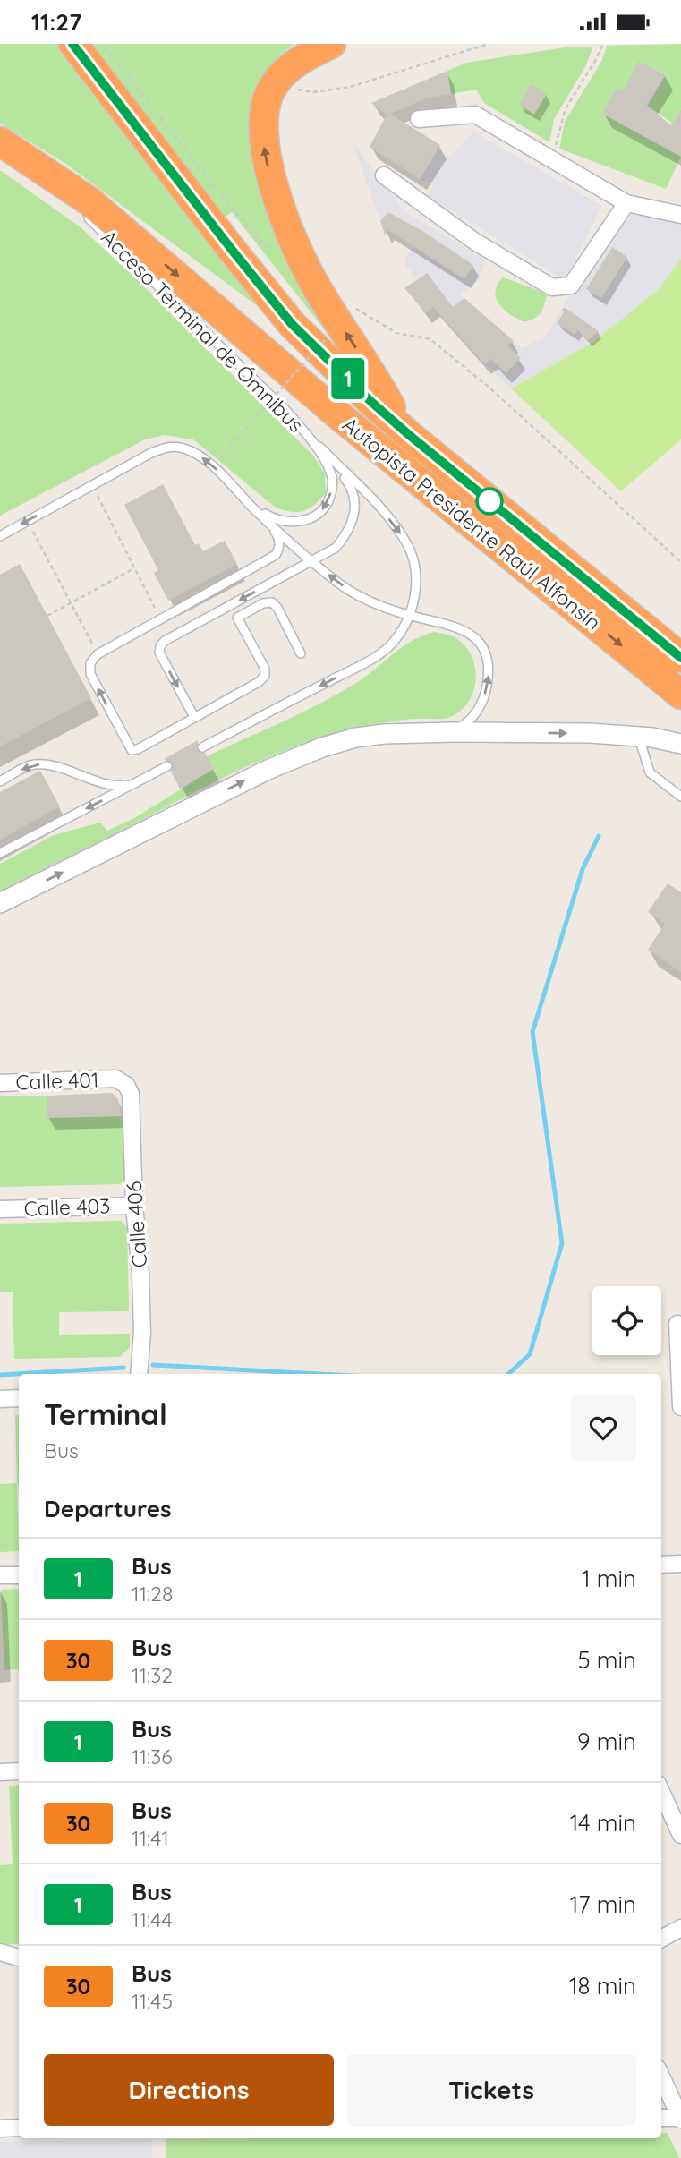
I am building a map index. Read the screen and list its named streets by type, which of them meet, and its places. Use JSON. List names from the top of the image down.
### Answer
{
  "streets": {
    "highway": ["Autopista Presidente Raúl Alfonsín"],
    "street": ["Calle 401", "Calle 403", "Calle 406"],
    "lane": ["Acceso Terminal de Ómnibus"]
  },
  "crossings": [
    ["Calle 401", "Calle 406"],
    ["Calle 403", "Calle 406"]
  ],
  "lines": ["bus line 1"],
  "page": {
    "status": "11:27",
    "on_map": "1",
    "heading": [
      ["Terminal", "Bus"],
      "Departures"
    ],
    "list": [
      {
        "mark": "1",
        "name": "Bus",
        "note": "11:28",
        "value": "1 min"
      },
      {
        "mark": "30",
        "name": "Bus",
        "note": "11:32",
        "value": "5 min"
      },
      {
        "mark": "1",
        "name": "Bus",
        "note": "11:36",
        "value": "9 min"
      },
      {
        "mark": "30",
        "name": "Bus",
        "note": "11:41",
        "value": "14 min"
      },
      {
        "mark": "1",
        "name": "Bus",
        "note": "11:44",
        "value": "17 min"
      },
      {
        "mark": "30",
        "name": "Bus",
        "note": "11:45",
        "value": "18 min"
      }
    ],
    "buttons": ["Directions", "Tickets"]
  }
}
